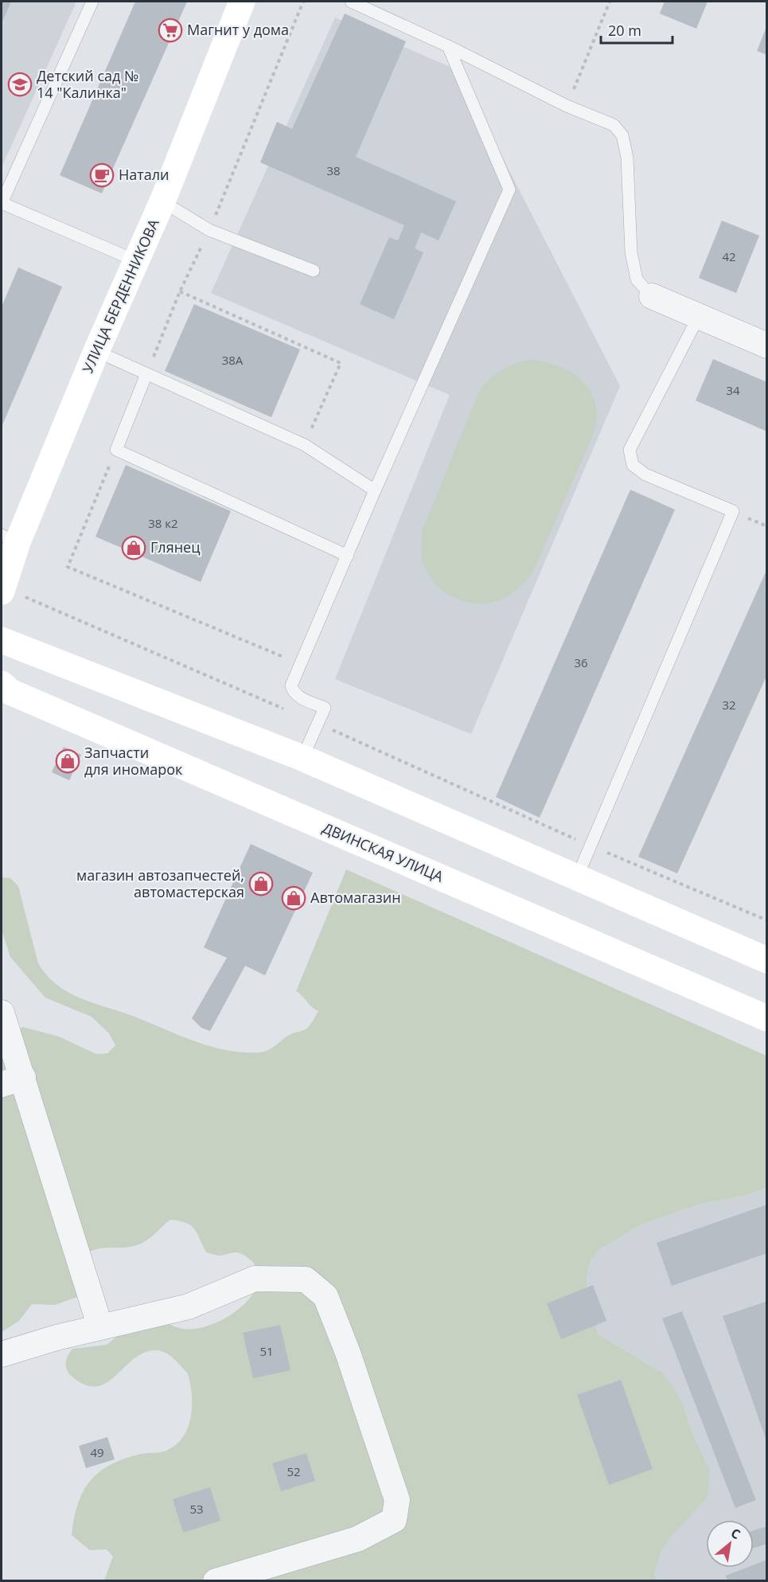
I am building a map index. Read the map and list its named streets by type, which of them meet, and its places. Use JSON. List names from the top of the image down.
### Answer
{
  "streets": {
    "street": ["УЛИЦА БЕРДЕННИКОВА", "ДВИНСКАЯ УЛИЦА"]
  },
  "places": {
    "supermarket": ["Магнит у дома"],
    "school or university": ["Детский сад № 14 \"Калинка\""],
    "cafe": ["Натали"],
    "shop": [
      "Глянец",
      "Запчасти для иномарок",
      "магазин автозапчестей, автомастерская",
      "Автомагазин"
    ]
  },
  "house_numbers": [
    "38",
    "42",
    "38А",
    "34",
    "38 к2",
    "36",
    "32",
    "51",
    "49",
    "52",
    "53"
  ],
  "scale_bar": "20 m",
  "north": "top right"
}
